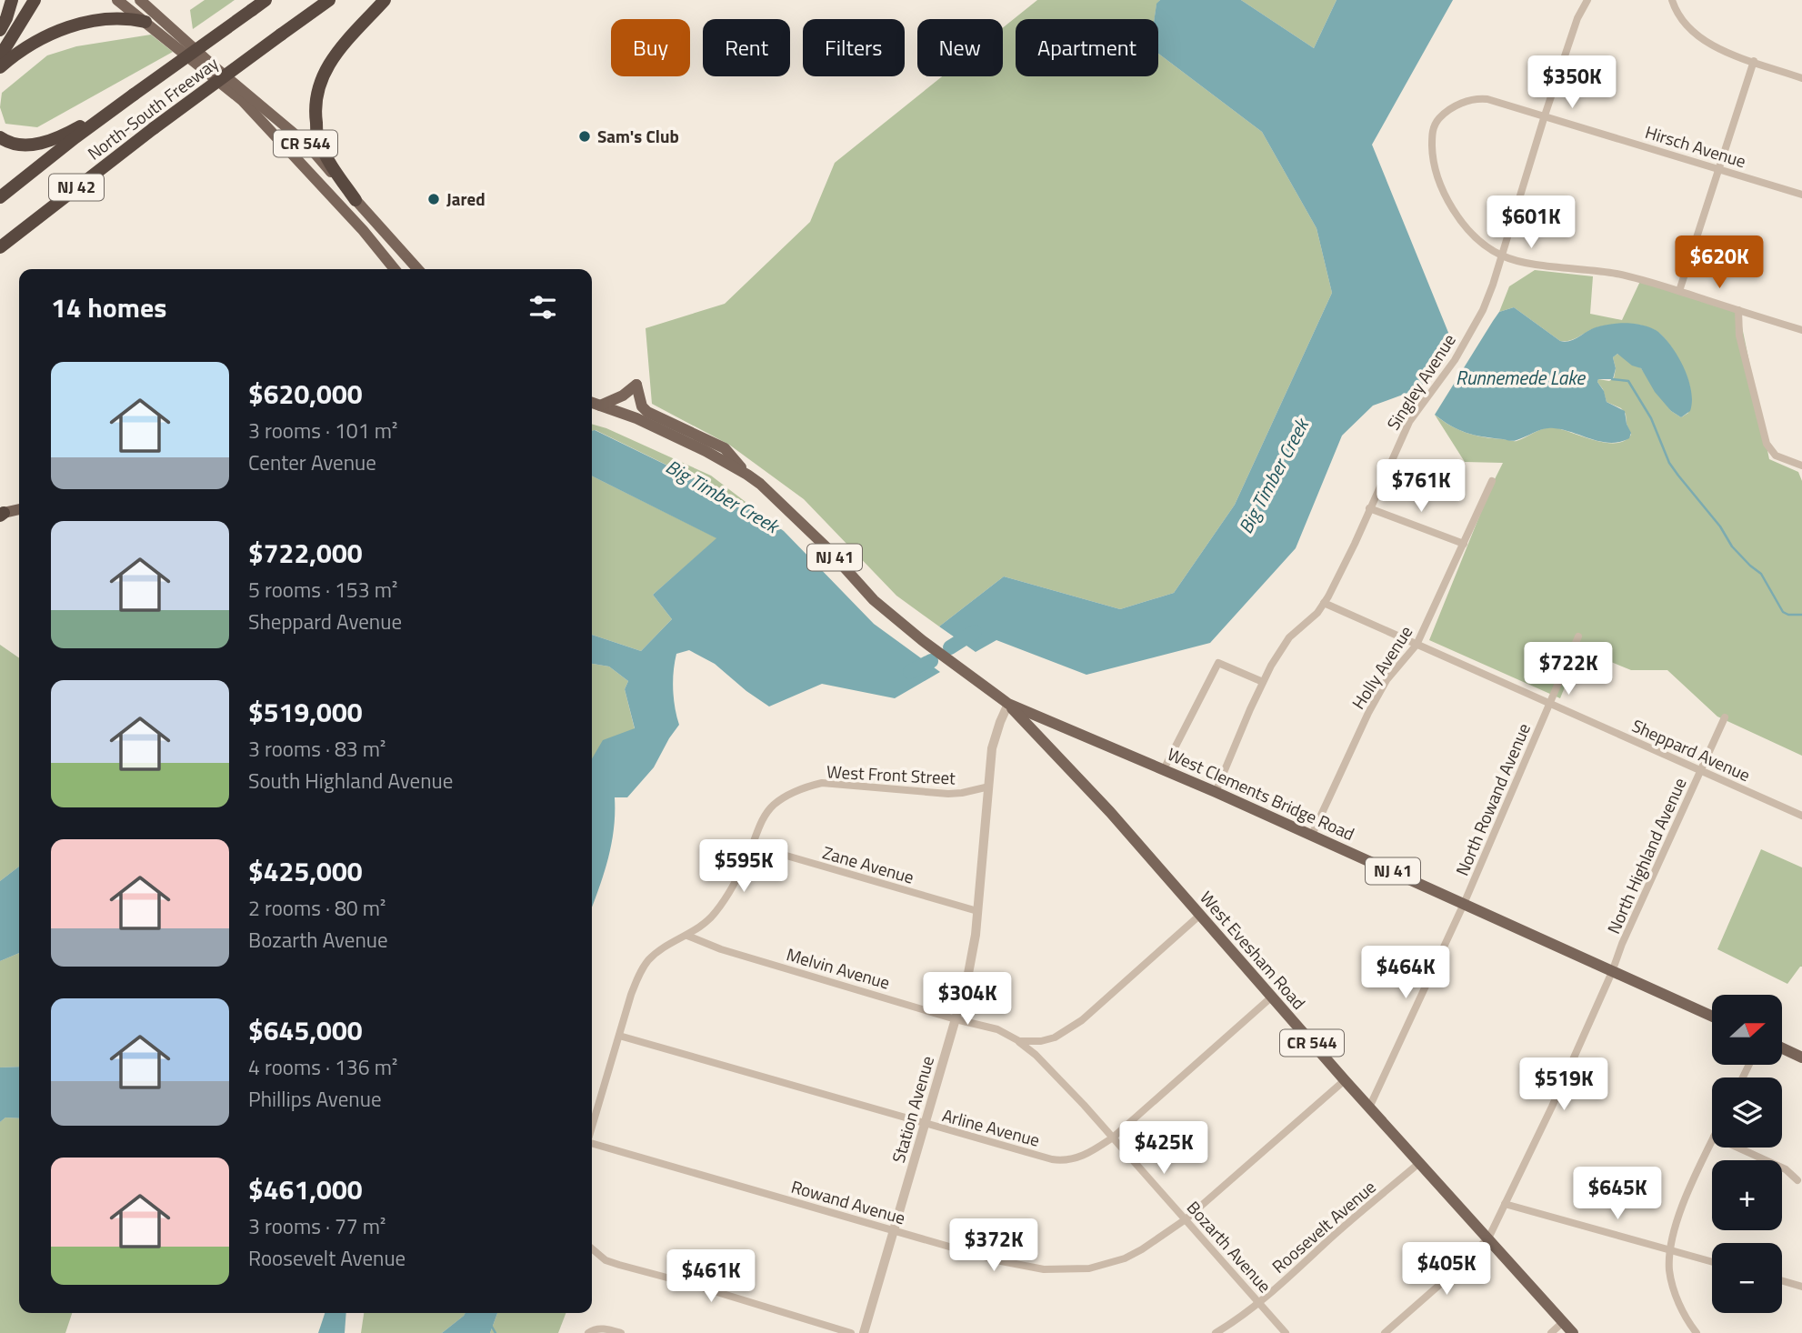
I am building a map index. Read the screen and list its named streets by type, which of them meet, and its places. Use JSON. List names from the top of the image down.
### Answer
{
  "streets": {
    "highway": ["North-South Freeway", "NJ 42"],
    "main road": [
      "CR 544",
      "NJ 41",
      "West Clements Bridge Road",
      "West Evesham Road"
    ],
    "street": [
      "Hirsch Avenue",
      "Singley Avenue",
      "Holly Avenue",
      "Sheppard Avenue",
      "West Front Street",
      "North Rowand Avenue",
      "North Highland Avenue",
      "Zane Avenue",
      "Melvin Avenue",
      "Station Avenue",
      "Arline Avenue",
      "Rowand Avenue",
      "Roosevelt Avenue",
      "Bozarth Avenue"
    ]
  },
  "crossings": [
    ["Hirsch Avenue", "Singley Avenue"],
    ["Singley Avenue", "Sheppard Avenue"],
    ["Singley Avenue", "West Clements Bridge Road"],
    ["NJ 41", "West Clements Bridge Road"],
    ["Holly Avenue", "Sheppard Avenue"],
    ["Holly Avenue", "West Clements Bridge Road"],
    ["Sheppard Avenue", "North Rowand Avenue"],
    ["Sheppard Avenue", "North Highland Avenue"],
    ["West Front Street", "Zane Avenue"],
    ["West Front Street", "Melvin Avenue"],
    ["West Front Street", "Station Avenue"],
    ["West Front Street", "Arline Avenue"],
    ["West Clements Bridge Road", "North Rowand Avenue"],
    ["West Clements Bridge Road", "North Highland Avenue"],
    ["West Clements Bridge Road", "West Evesham Road"],
    ["West Clements Bridge Road", "Station Avenue"],
    ["North Rowand Avenue", "West Evesham Road"],
    ["North Highland Avenue", "West Evesham Road"],
    ["Zane Avenue", "Station Avenue"],
    ["West Evesham Road", "Melvin Avenue"],
    ["West Evesham Road", "Station Avenue"],
    ["West Evesham Road", "Arline Avenue"],
    ["West Evesham Road", "Rowand Avenue"],
    ["West Evesham Road", "Roosevelt Avenue"],
    ["Melvin Avenue", "Station Avenue"],
    ["Melvin Avenue", "Bozarth Avenue"],
    ["Station Avenue", "Arline Avenue"],
    ["Station Avenue", "Rowand Avenue"],
    ["Arline Avenue", "Bozarth Avenue"],
    ["Rowand Avenue", "Bozarth Avenue"],
    ["Roosevelt Avenue", "Bozarth Avenue"]
  ],
  "water": ["Runnemede Lake", "Big Timber Creek"],
  "places": ["Sam's Club", "Jared"],
  "north": "right",
  "page": {
    "chip": [
      "Buy",
      "Rent",
      "Filters",
      "New",
      "Apartment"
    ],
    "price": [
      "$350K",
      "$601K",
      "$620K",
      "$761K",
      "$722K",
      "$595K",
      "$464K",
      "$304K",
      "$519K",
      "$425K",
      "$645K",
      "$372K",
      "$405K",
      "$461K"
    ],
    "heading": "14 homes",
    "list": [
      {
        "name": "$620,000",
        "note": "3 rooms · 101 m² · Center Avenue"
      },
      {
        "name": "$722,000",
        "note": "5 rooms · 153 m² · Sheppard Avenue"
      },
      {
        "name": "$519,000",
        "note": "3 rooms · 83 m² · South Highland Avenue"
      },
      {
        "name": "$425,000",
        "note": "2 rooms · 80 m² · Bozarth Avenue"
      },
      {
        "name": "$645,000",
        "note": "4 rooms · 136 m² · Phillips Avenue"
      },
      {
        "name": "$461,000",
        "note": "3 rooms · 77 m² · Roosevelt Avenue"
      }
    ],
    "map_buttons": ["+", "−"]
  }
}
